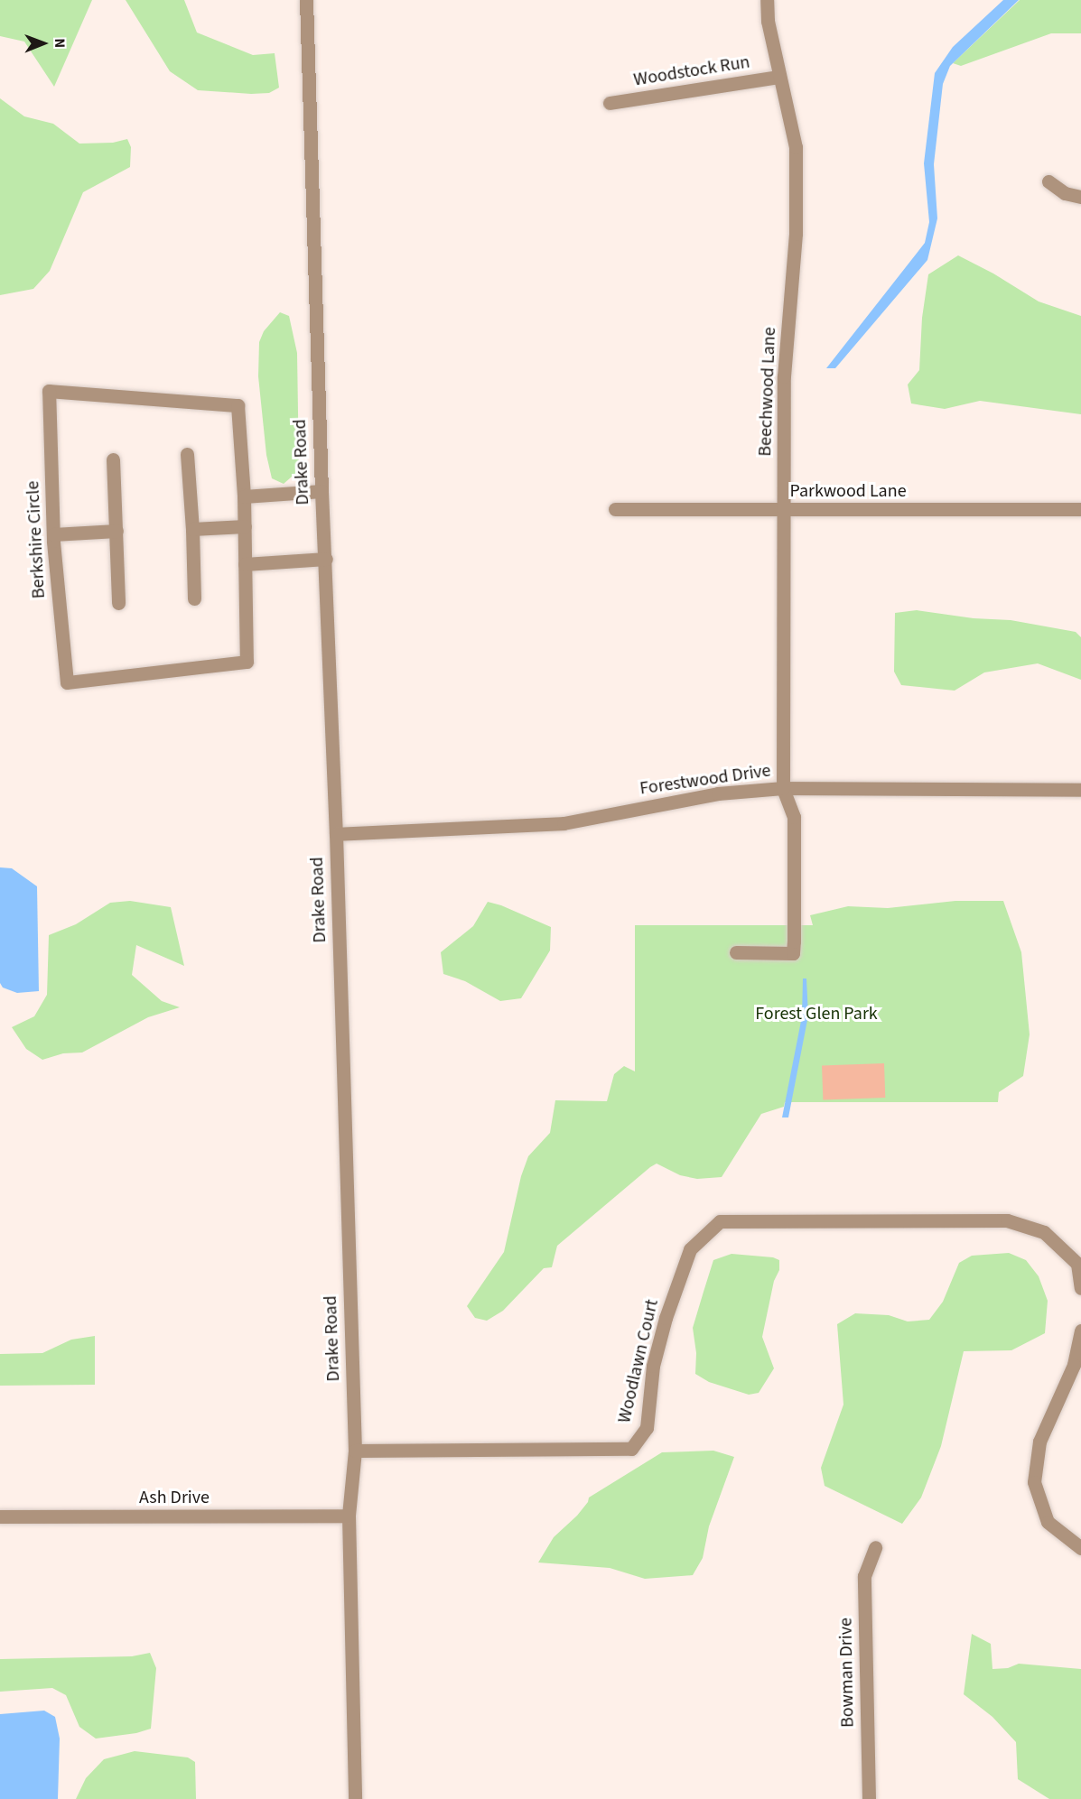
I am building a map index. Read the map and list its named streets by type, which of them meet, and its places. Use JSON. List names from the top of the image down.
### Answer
{
  "streets": {
    "street": [
      "Woodstock Run",
      "Beechwood Lane",
      "Drake Road",
      "Parkwood Lane",
      "Berkshire Circle",
      "Forestwood Drive",
      "Woodlawn Court",
      "Ash Drive",
      "Bowman Drive"
    ]
  },
  "crossings": [
    ["Woodstock Run", "Beechwood Lane"],
    ["Beechwood Lane", "Parkwood Lane"],
    ["Beechwood Lane", "Forestwood Drive"],
    ["Drake Road", "Forestwood Drive"],
    ["Drake Road", "Woodlawn Court"],
    ["Drake Road", "Ash Drive"]
  ],
  "parks": ["Forest Glen Park"],
  "north": "right"
}
